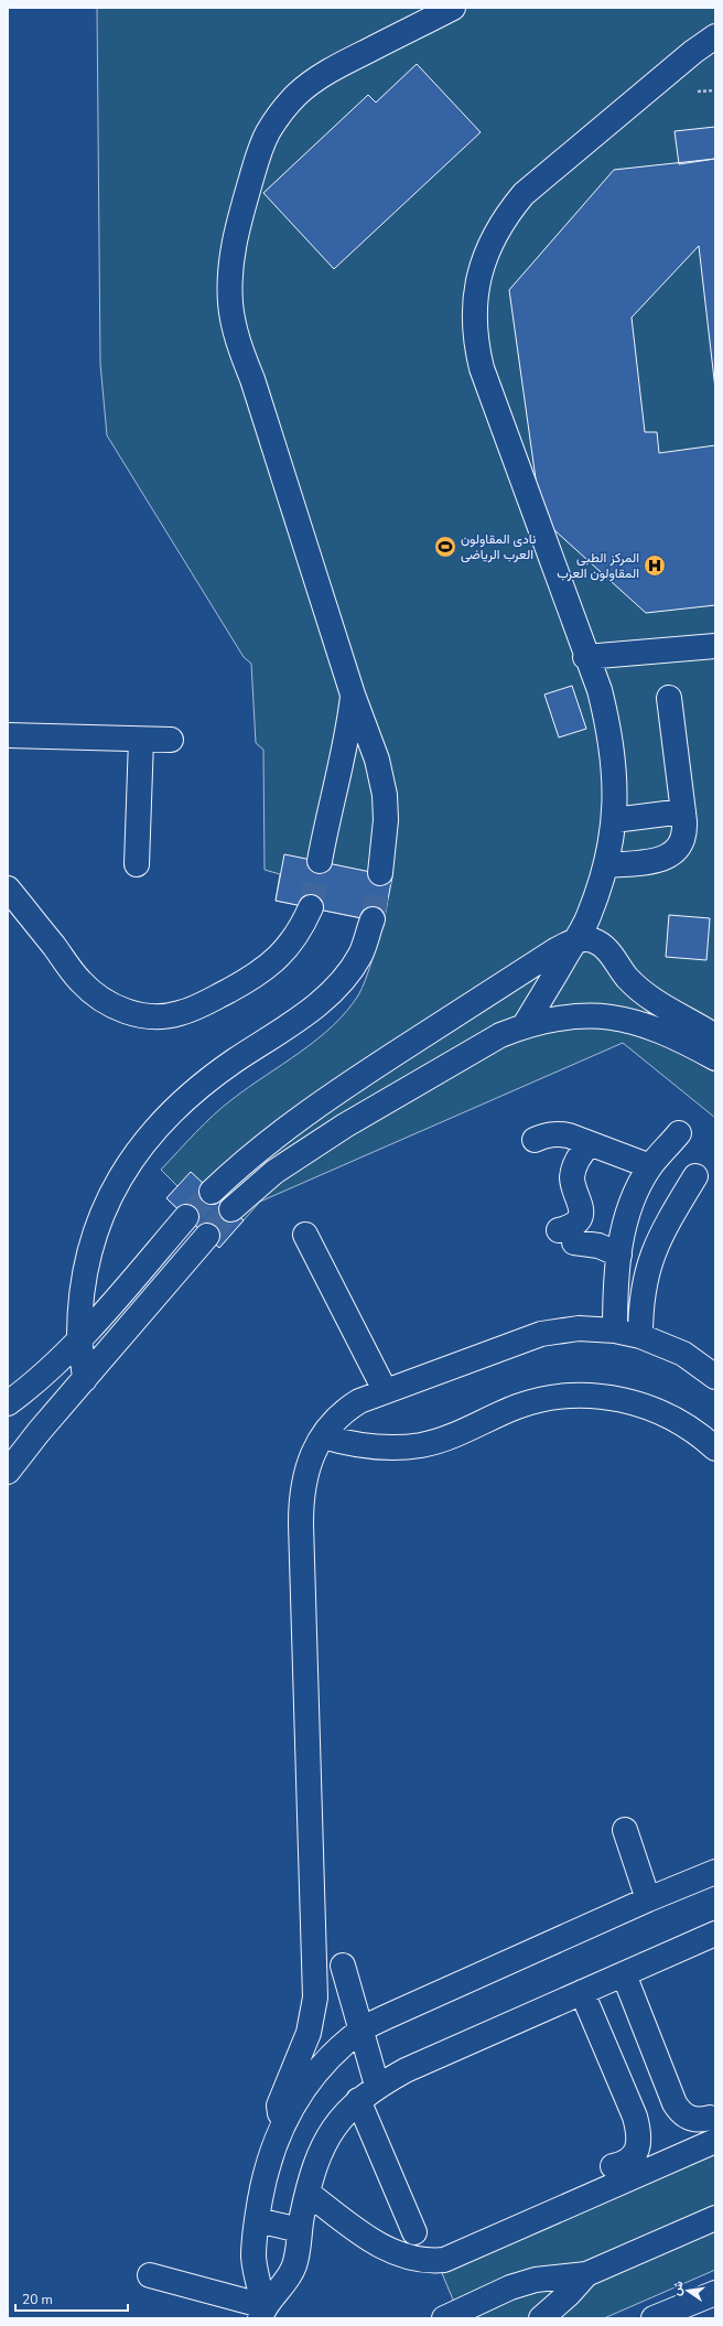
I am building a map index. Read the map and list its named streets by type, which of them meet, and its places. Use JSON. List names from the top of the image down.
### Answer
{
  "places": {
    "sports": ["نادى المقاولون العرب الرياضى"],
    "hospital": ["المركز الطبى المقاولون العرب"]
  },
  "scale_bar": "20 m",
  "north": "left"
}
